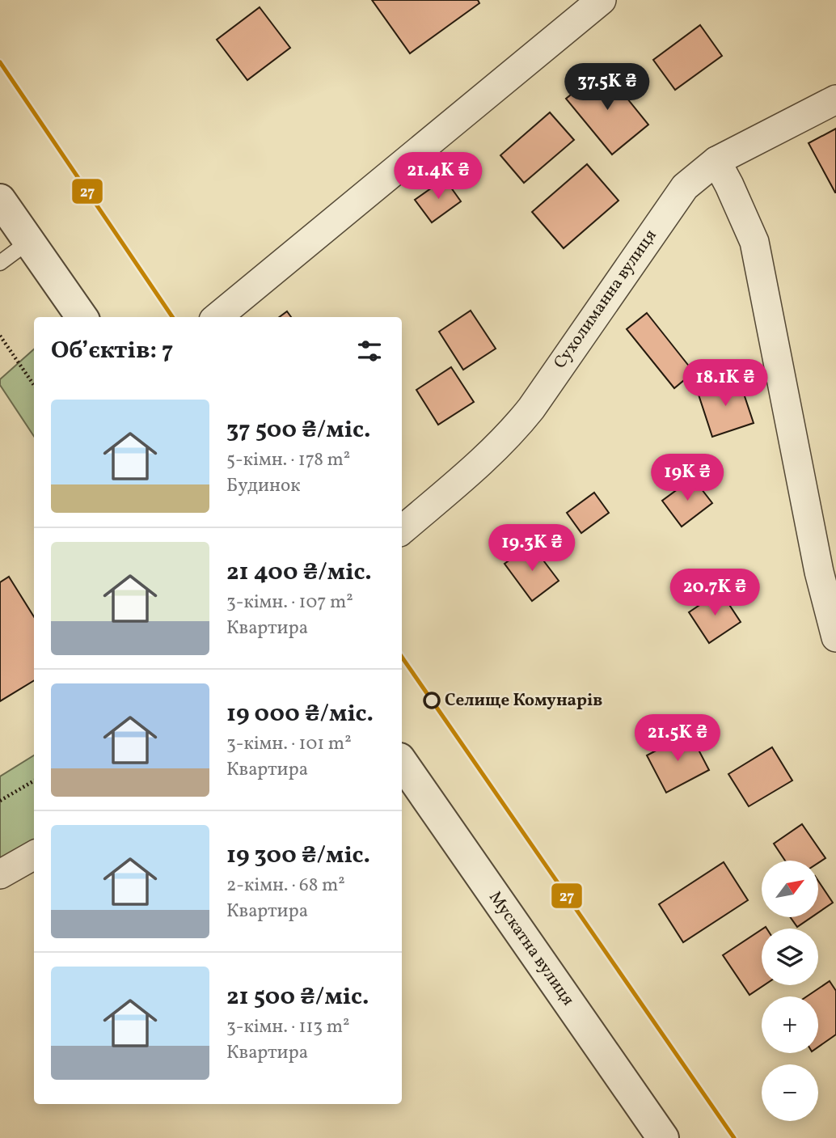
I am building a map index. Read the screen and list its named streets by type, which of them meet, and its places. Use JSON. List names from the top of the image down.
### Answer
{
  "streets": {
    "street": ["Сухолиманна вулиця", "Мускатна вулиця"]
  },
  "places": ["Селище Комунарів"],
  "lines": ["transit line 27"],
  "north": "top right",
  "page": {
    "price": [
      "37.5K ₴",
      "21.4K ₴",
      "18.1K ₴",
      "19K ₴",
      "19.3K ₴",
      "20.7K ₴",
      "21.5K ₴"
    ],
    "heading": "Об’єктів: 7",
    "list": [
      {
        "name": "37 500 ₴/міс.",
        "note": "5-кімн. · 178 m² · Будинок"
      },
      {
        "name": "21 400 ₴/міс.",
        "note": "3-кімн. · 107 m² · Квартира"
      },
      {
        "name": "19 000 ₴/міс.",
        "note": "3-кімн. · 101 m² · Квартира"
      },
      {
        "name": "19 300 ₴/міс.",
        "note": "2-кімн. · 68 m² · Квартира"
      },
      {
        "name": "21 500 ₴/міс.",
        "note": "3-кімн. · 113 m² · Квартира"
      }
    ],
    "map_buttons": ["+", "−"]
  }
}
